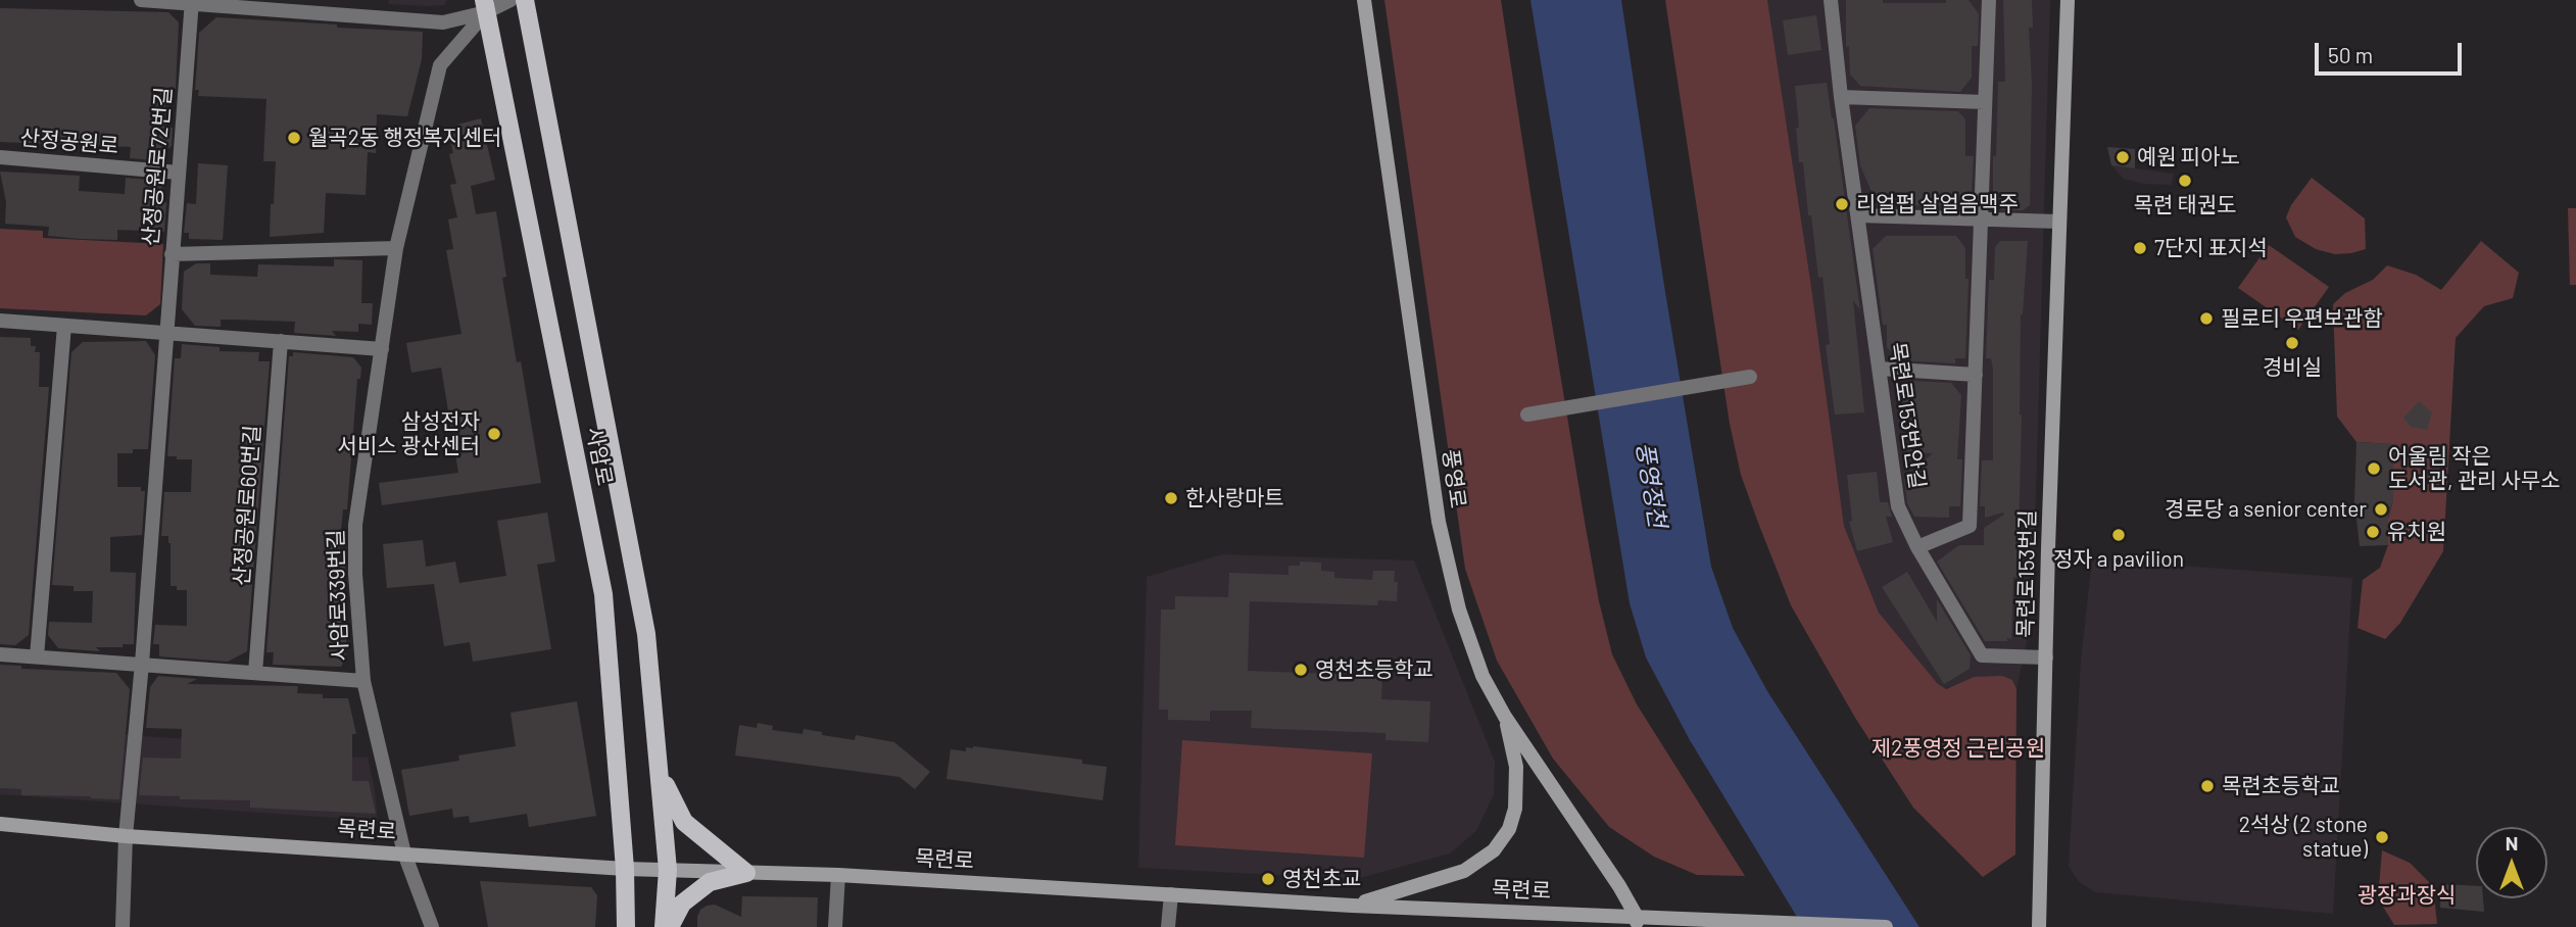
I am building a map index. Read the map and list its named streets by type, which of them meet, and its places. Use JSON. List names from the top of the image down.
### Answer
{
  "streets": {
    "main road": [
      "사암로",
      "풍영로",
      "목련로153번길",
      "목련로"
    ],
    "street": [
      "산정공원로",
      "산정공원로72번길",
      "목련로153번안길",
      "산정공원로60번길",
      "사암로339번길"
    ]
  },
  "crossings": [
    ["산정공원로", "산정공원로72번길"],
    ["목련로153번안길", "목련로153번길"],
    ["사암로", "사암로339번길"],
    ["사암로", "목련로"],
    ["풍영로", "목련로"],
    ["사암로339번길", "목련로"]
  ],
  "water": ["풍영정천"],
  "parks": ["제2풍영정 근린공원", "광장과장식"],
  "places": [
    "월곡2동 행정복지센터",
    "예원 피아노",
    "목련 태권도",
    "리얼펍 살얼음맥주",
    "7단지 표지석",
    "필로티 우편보관함",
    "경비실",
    "삼성전자 서비스 광산센터",
    "어울림 작은 도서관, 관리 사무소",
    "한사랑마트",
    "경로당 a senior center",
    "유치원",
    "정자 a pavilion",
    "영천초등학교",
    "목련초등학교",
    "2석상 (2 stone statue)",
    "영천초교"
  ],
  "scale_bar": "50 m",
  "north": "top"
}
